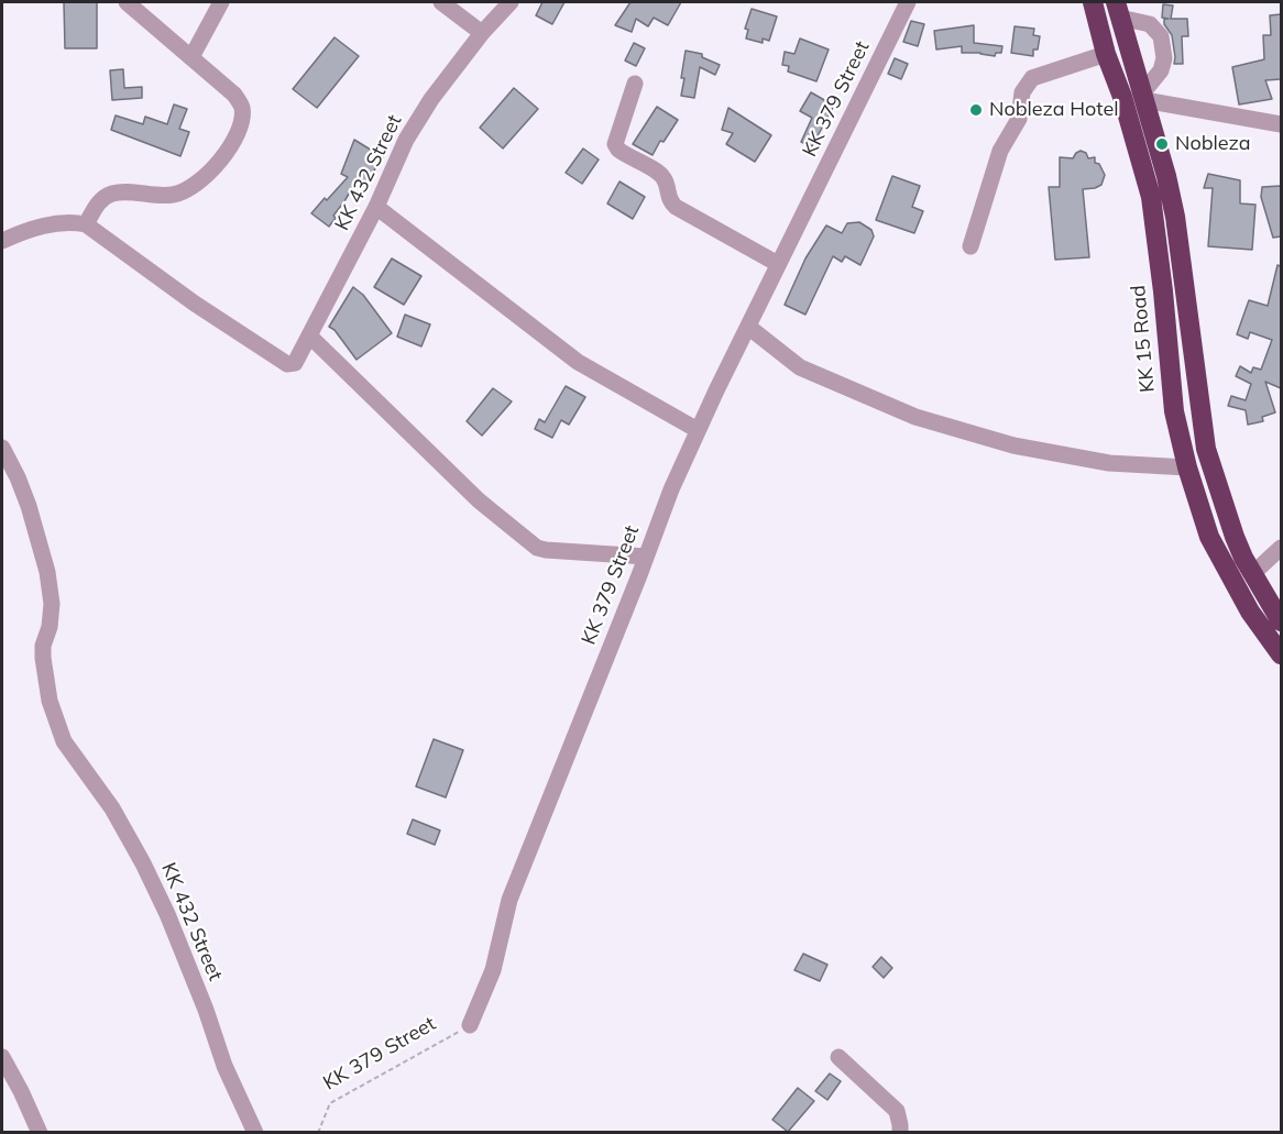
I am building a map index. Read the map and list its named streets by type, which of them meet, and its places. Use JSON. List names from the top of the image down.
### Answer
{
  "streets": {
    "highway": ["KK 15 Road"],
    "street": ["KK 379 Street", "KK 432 Street"]
  },
  "places": ["Nobleza Hotel", "Nobleza"]
}
